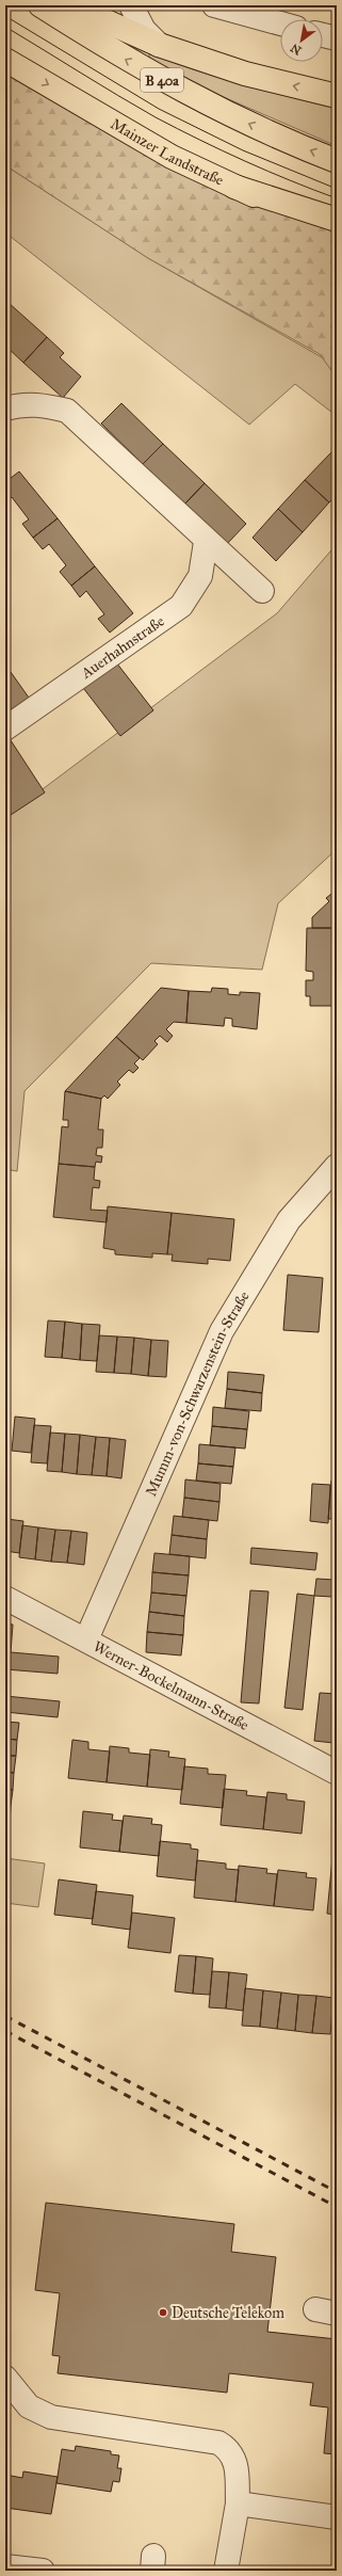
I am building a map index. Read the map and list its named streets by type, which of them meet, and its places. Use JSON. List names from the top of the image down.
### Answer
{
  "streets": {
    "main road": ["B 40a", "Mainzer Landstraße"],
    "street": ["Auerhahnstraße", "Mumm-von-Schwarzenstein-Straße", "Werner-Bockelmann-Straße"]
  },
  "crossings": [
    ["Mumm-von-Schwarzenstein-Straße", "Werner-Bockelmann-Straße"]
  ],
  "places": ["Deutsche Telekom"],
  "north": "bottom left"
}
